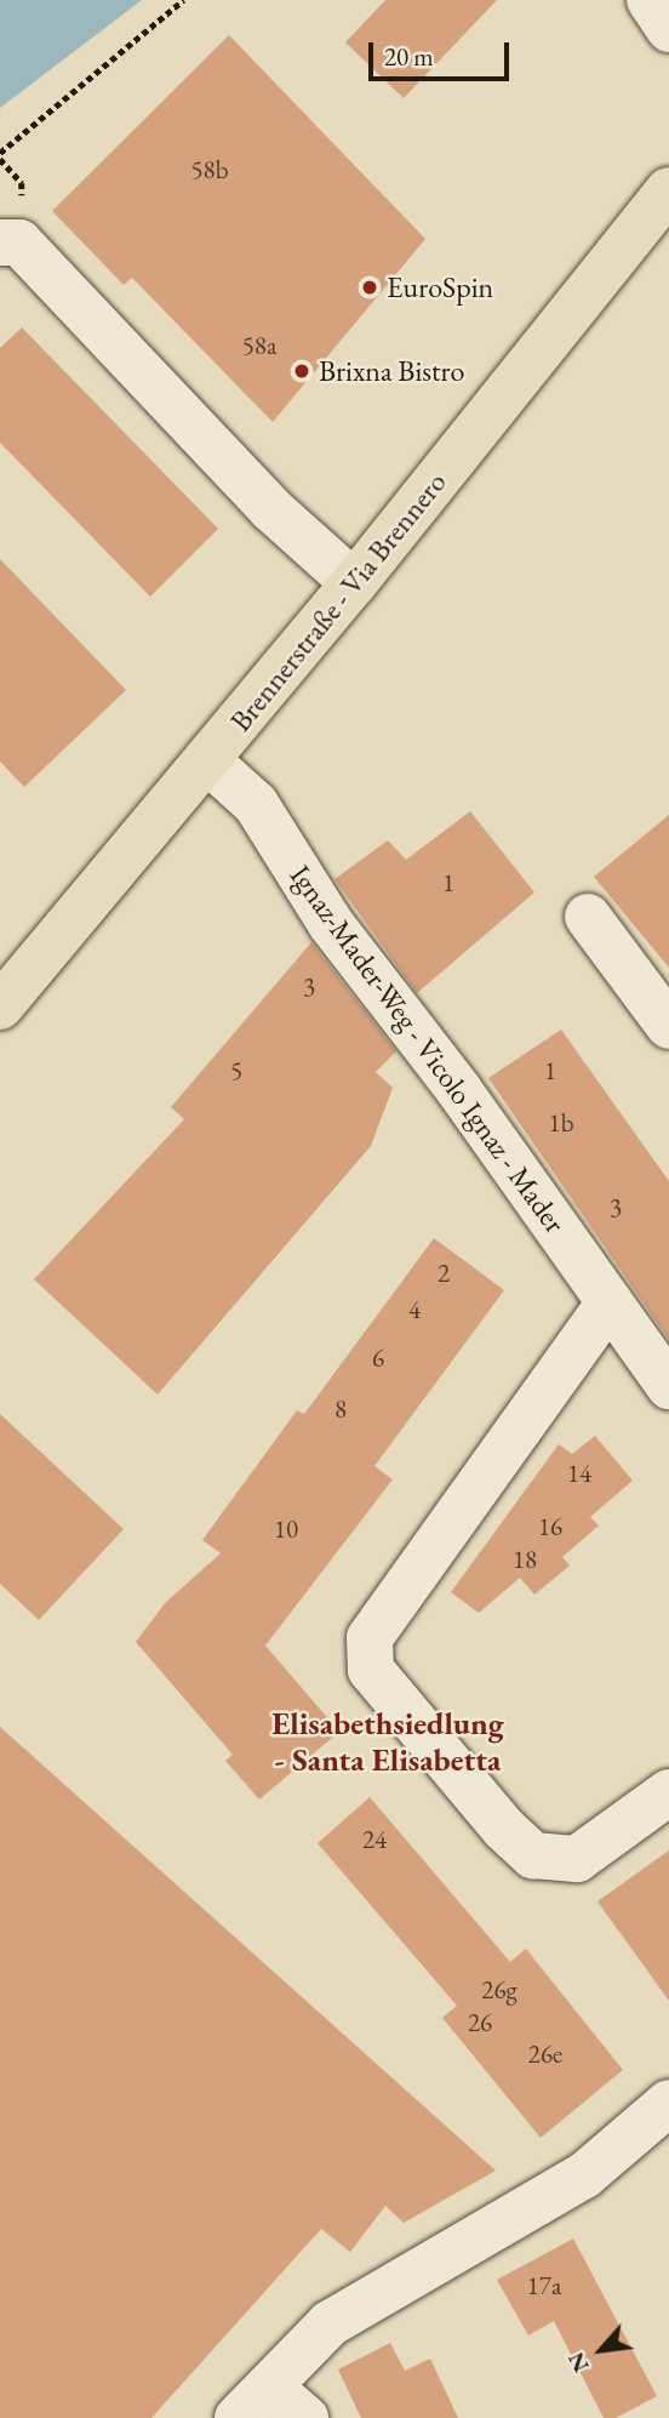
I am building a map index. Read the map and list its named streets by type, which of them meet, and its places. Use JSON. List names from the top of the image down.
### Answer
{
  "streets": {
    "main road": ["Brennerstraße - Via Brennero"],
    "street": ["Ignaz-Mader-Weg - Vicolo Ignaz - Mader"]
  },
  "crossings": [
    ["Brennerstraße - Via Brennero", "Ignaz-Mader-Weg - Vicolo Ignaz - Mader"]
  ],
  "districts": ["Elisabethsiedlung - Santa Elisabetta"],
  "places": ["EuroSpin", "Brixna Bistro"],
  "house_numbers": [
    "58b",
    "58a",
    "1",
    "3",
    "5",
    "1",
    "1b",
    "3",
    "2",
    "4",
    "6",
    "8",
    "14",
    "16",
    "10",
    "18",
    "24",
    "26g",
    "26",
    "26e",
    "17a"
  ],
  "scale_bar": "20 m",
  "north": "bottom left"
}
